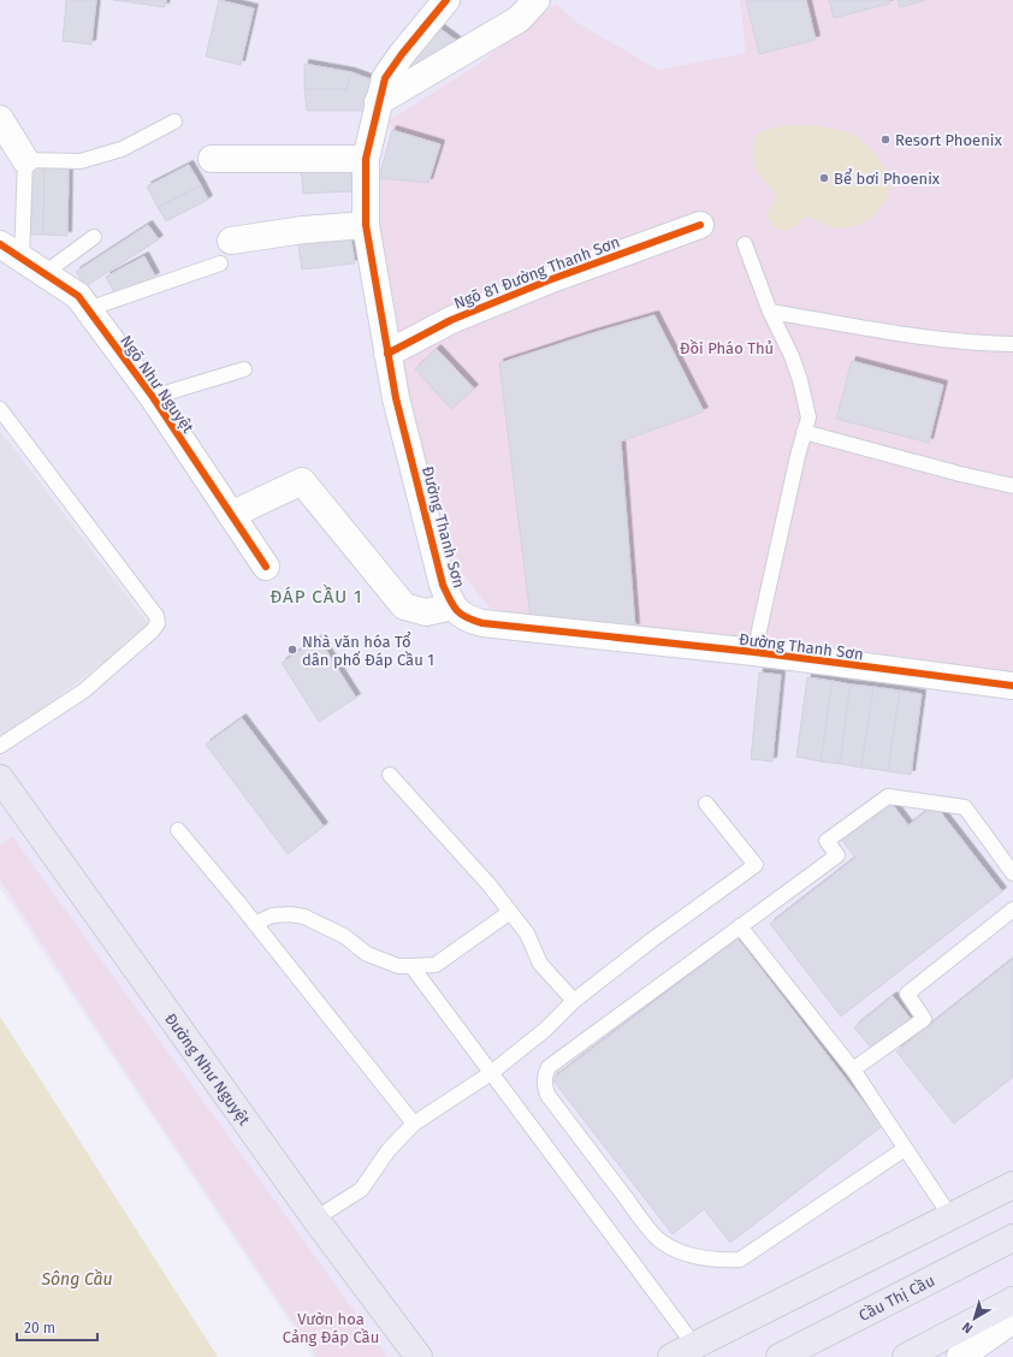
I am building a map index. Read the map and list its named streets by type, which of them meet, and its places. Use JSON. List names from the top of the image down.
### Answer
{
  "streets": {
    "main road": ["Đường Như Nguyệt", "Cầu Thị Cầu"],
    "street": ["Ngõ 81 Đường Thanh Sơn", "Ngõ Như Nguyệt", "Đường Thanh Sơn"]
  },
  "crossings": [
    ["Ngõ 81 Đường Thanh Sơn", "Đường Thanh Sơn"]
  ],
  "districts": ["ĐÁP CẦU 1"],
  "water": ["Sông Cầu"],
  "parks": ["Đồi Pháo Thủ", "Vườn hoa Cảng Đáp Cầu"],
  "places": ["Resort Phoenix", "Bể bơi Phoenix", "Nhà văn hóa Tổ dân phố Đáp Cầu 1"],
  "scale_bar": "20 m",
  "north": "bottom left"
}
